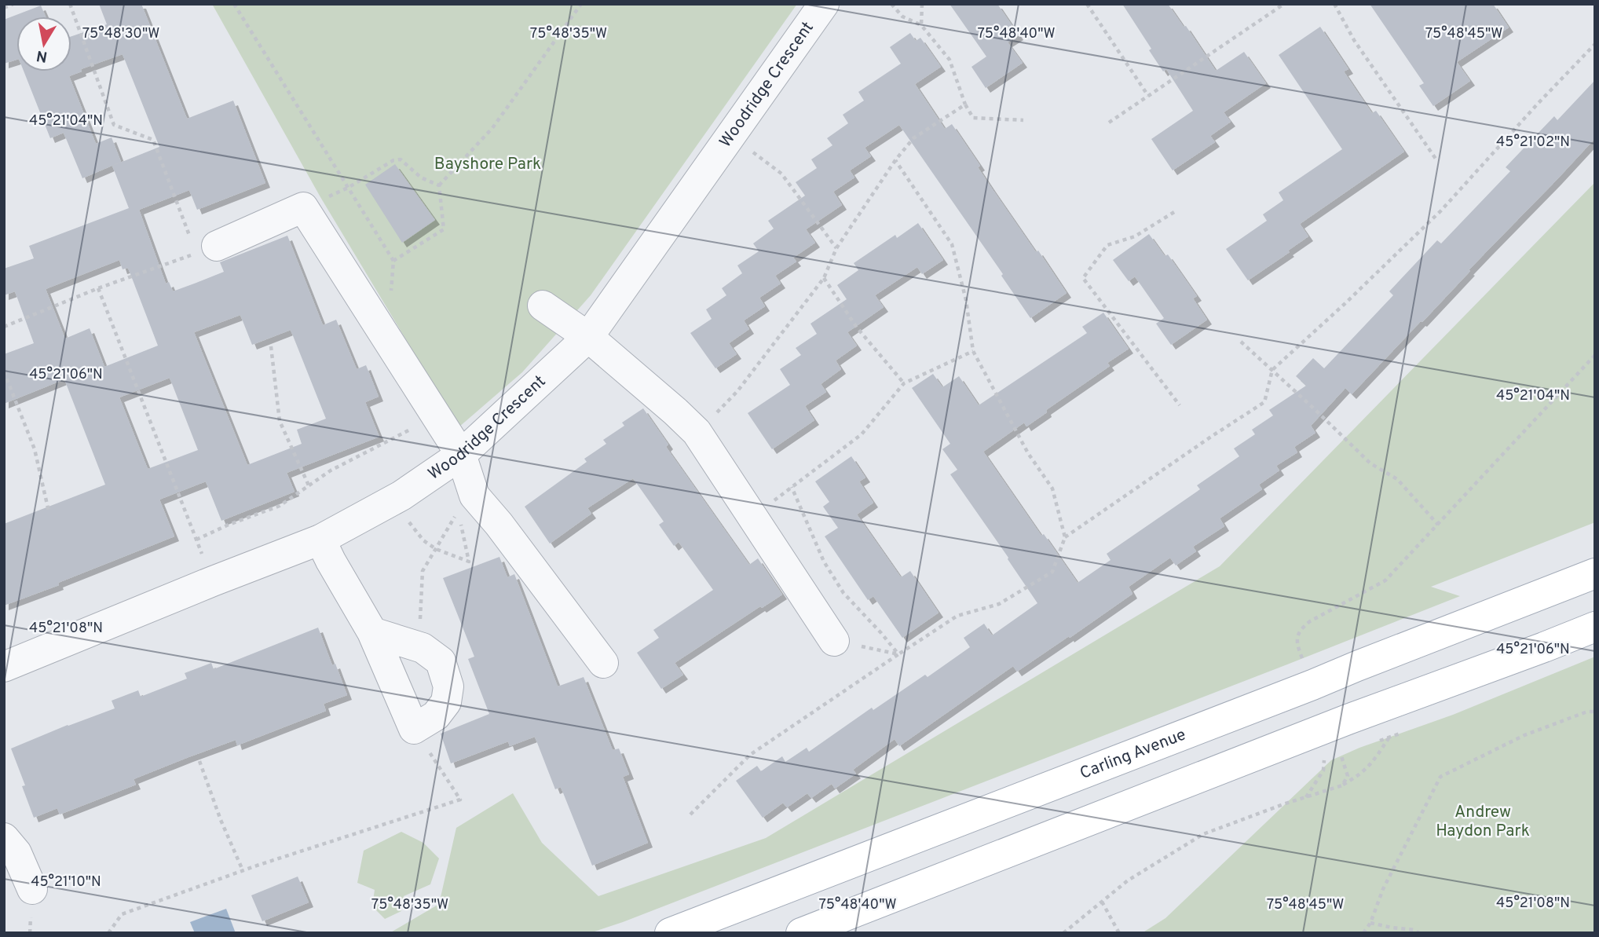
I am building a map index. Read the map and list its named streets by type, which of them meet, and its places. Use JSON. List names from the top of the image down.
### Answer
{
  "streets": {
    "main road": ["Carling Avenue"],
    "street": ["Woodridge Crescent"]
  },
  "parks": ["Bayshore Park", "Andrew Haydon Park"],
  "north": "bottom",
  "coordinates": [
    "75°48'30\"W",
    "75°48'35\"W",
    "75°48'40\"W",
    "75°48'45\"W",
    "45°21'04\"N",
    "45°21'02\"N",
    "45°21'06\"N",
    "45°21'08\"N",
    "45°21'10\"N"
  ]
}
